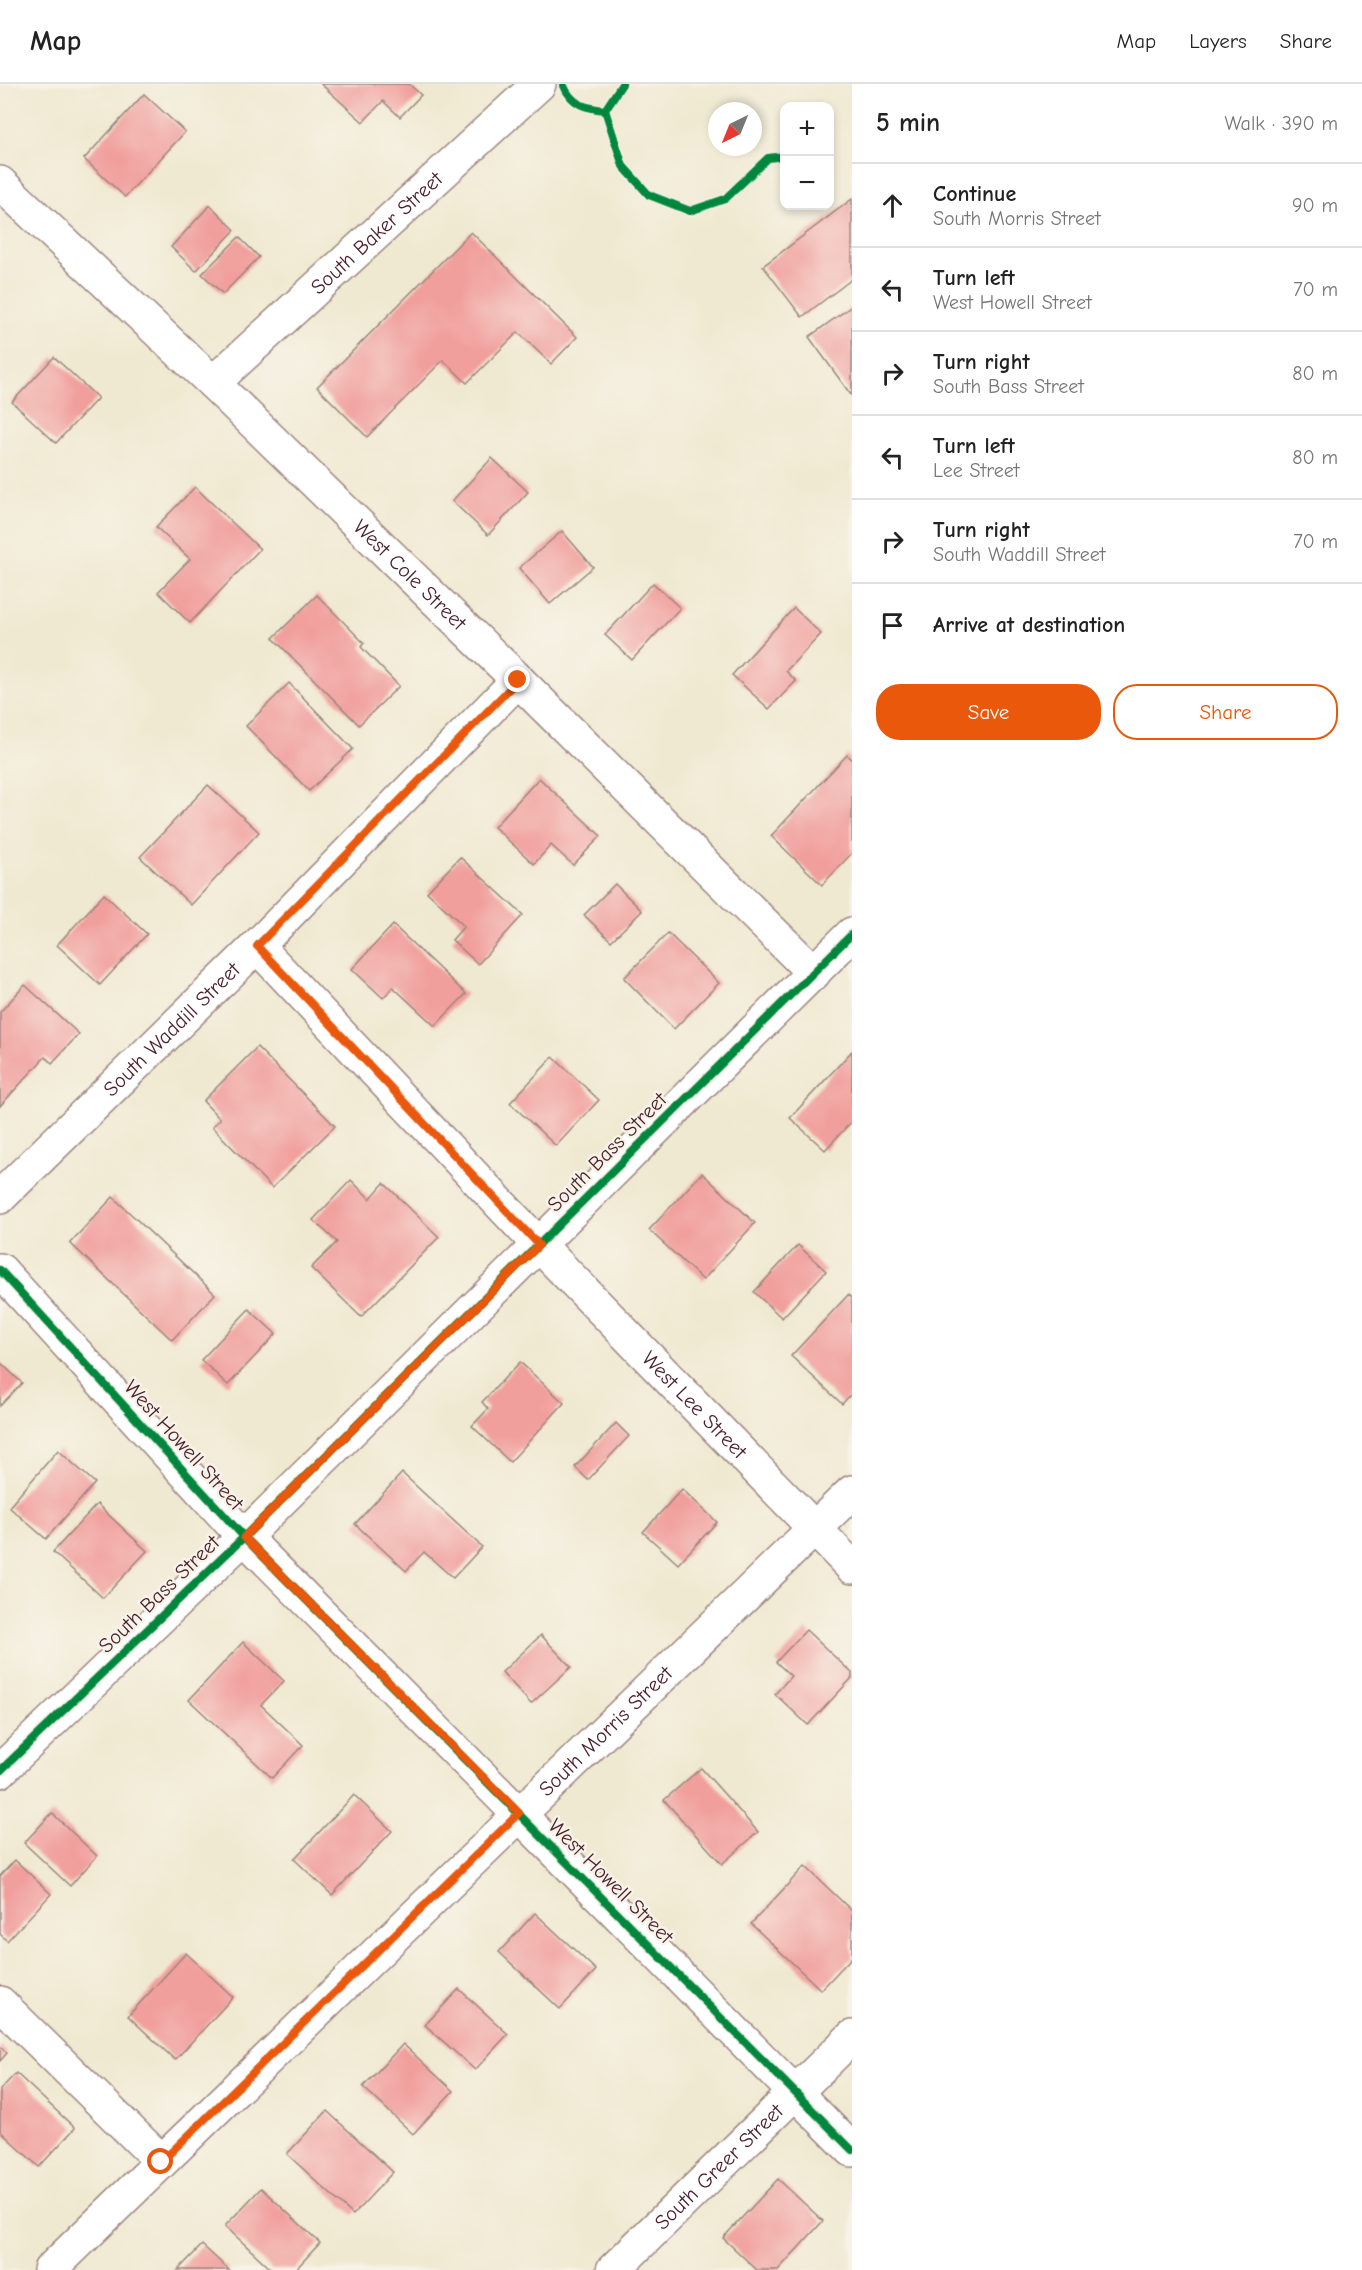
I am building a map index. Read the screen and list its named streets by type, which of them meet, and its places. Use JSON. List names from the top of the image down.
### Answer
{
  "streets": {
    "street": [
      "South Baker Street",
      "West Cole Street",
      "South Waddill Street",
      "South Bass Street",
      "West Lee Street",
      "West Howell Street",
      "South Morris Street",
      "South Greer Street"
    ]
  },
  "crossings": [
    ["South Baker Street", "West Cole Street"],
    ["West Cole Street", "South Waddill Street"],
    ["West Cole Street", "South Bass Street"],
    ["South Waddill Street", "West Lee Street"],
    ["South Bass Street", "West Lee Street"],
    ["South Bass Street", "West Howell Street"],
    ["West Lee Street", "South Morris Street"],
    ["West Howell Street", "South Morris Street"],
    ["West Howell Street", "South Greer Street"]
  ],
  "north": "bottom left",
  "page": {
    "header": "Map",
    "nav": ["Map", "Layers", "Share"],
    "heading": ["5 min", "Walk · 390 m"],
    "map_buttons": ["+", "−"],
    "list": [
      ["Continue", "South Morris Street", "90 m"],
      ["Turn left", "West Howell Street", "70 m"],
      ["Turn right", "South Bass Street", "80 m"],
      ["Turn left", "Lee Street", "80 m"],
      ["Turn right", "South Waddill Street", "70 m"],
      "Arrive at destination"
    ],
    "buttons": ["Save", "Share"]
  }
}
